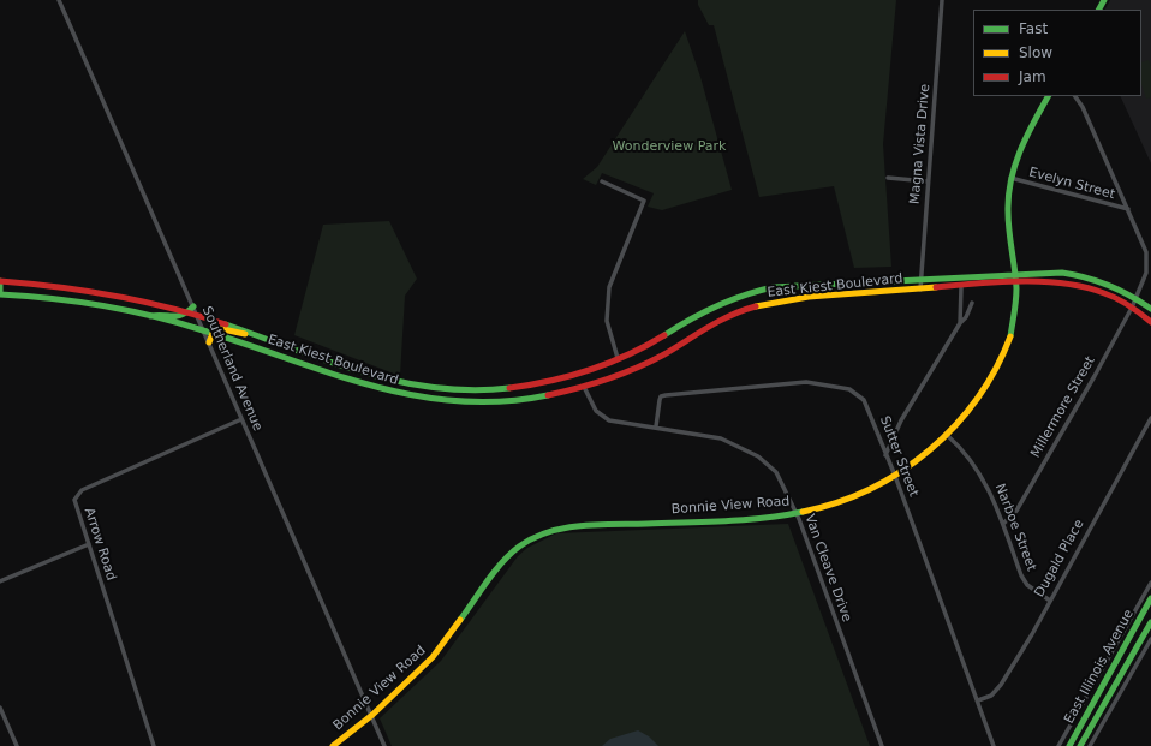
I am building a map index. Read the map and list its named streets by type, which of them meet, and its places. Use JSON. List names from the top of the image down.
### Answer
{
  "streets": {
    "main road": ["East Kiest Boulevard", "Bonnie View Road", "East Illinois Avenue"],
    "street": [
      "Magna Vista Drive",
      "Evelyn Street",
      "Southerland Avenue",
      "Millermore Street",
      "Sutter Street",
      "Narboe Street",
      "Arrow Road",
      "Dugald Place",
      "Van Cleave Drive"
    ]
  },
  "crossings": [
    ["Magna Vista Drive", "East Kiest Boulevard"],
    ["Evelyn Street", "Millermore Street"],
    ["Evelyn Street", "Bonnie View Road"],
    ["East Kiest Boulevard", "Southerland Avenue"],
    ["East Kiest Boulevard", "Millermore Street"],
    ["East Kiest Boulevard", "Bonnie View Road"],
    ["East Kiest Boulevard", "Van Cleave Drive"],
    ["Southerland Avenue", "Bonnie View Road"],
    ["Southerland Avenue", "Arrow Road"],
    ["Millermore Street", "Narboe Street"],
    ["Sutter Street", "Bonnie View Road"],
    ["Sutter Street", "Dugald Place"],
    ["Sutter Street", "Van Cleave Drive"],
    ["Bonnie View Road", "Narboe Street"],
    ["Bonnie View Road", "Van Cleave Drive"],
    ["Narboe Street", "Dugald Place"]
  ],
  "parks": ["Wonderview Park"],
  "legend": ["Fast", "Slow", "Jam"]
}
